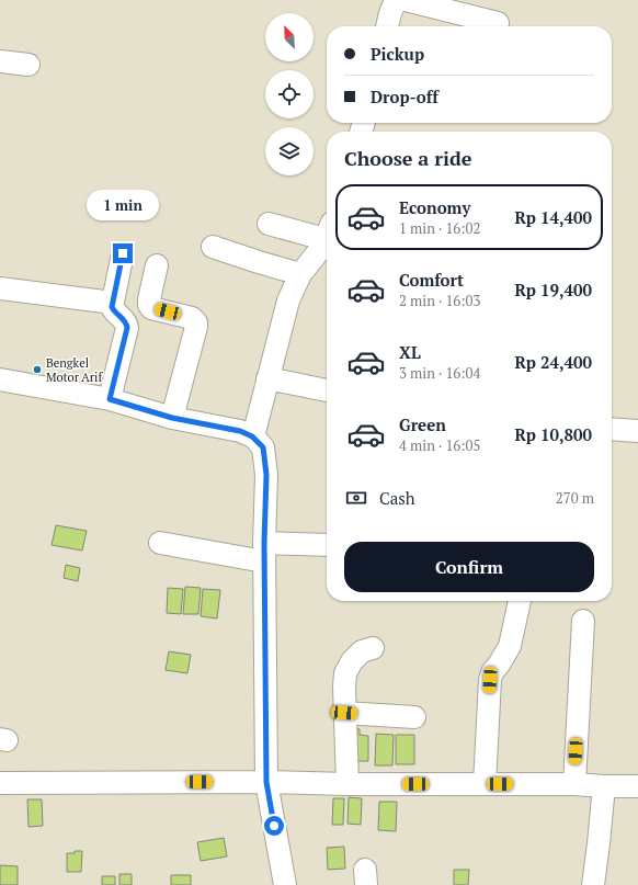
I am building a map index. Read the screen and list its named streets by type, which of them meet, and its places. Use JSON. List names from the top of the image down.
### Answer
{
  "places": ["Bengkel Motor Arif"],
  "north": "top left",
  "page": {
    "banner": ["Pickup", "Drop-off"],
    "heading": "Choose a ride",
    "list": [
      {
        "name": "Economy",
        "note": "1 min · 16:02",
        "value": "Rp 14,400"
      },
      {
        "name": "Comfort",
        "note": "2 min · 16:03",
        "value": "Rp 19,400"
      },
      {
        "name": "XL",
        "note": "3 min · 16:04",
        "value": "Rp 24,400"
      },
      {
        "name": "Green",
        "note": "4 min · 16:05",
        "value": "Rp 10,800"
      }
    ],
    "bubble": "1 min",
    "pay": ["Cash", "270 m"],
    "buttons": "Confirm"
  }
}
